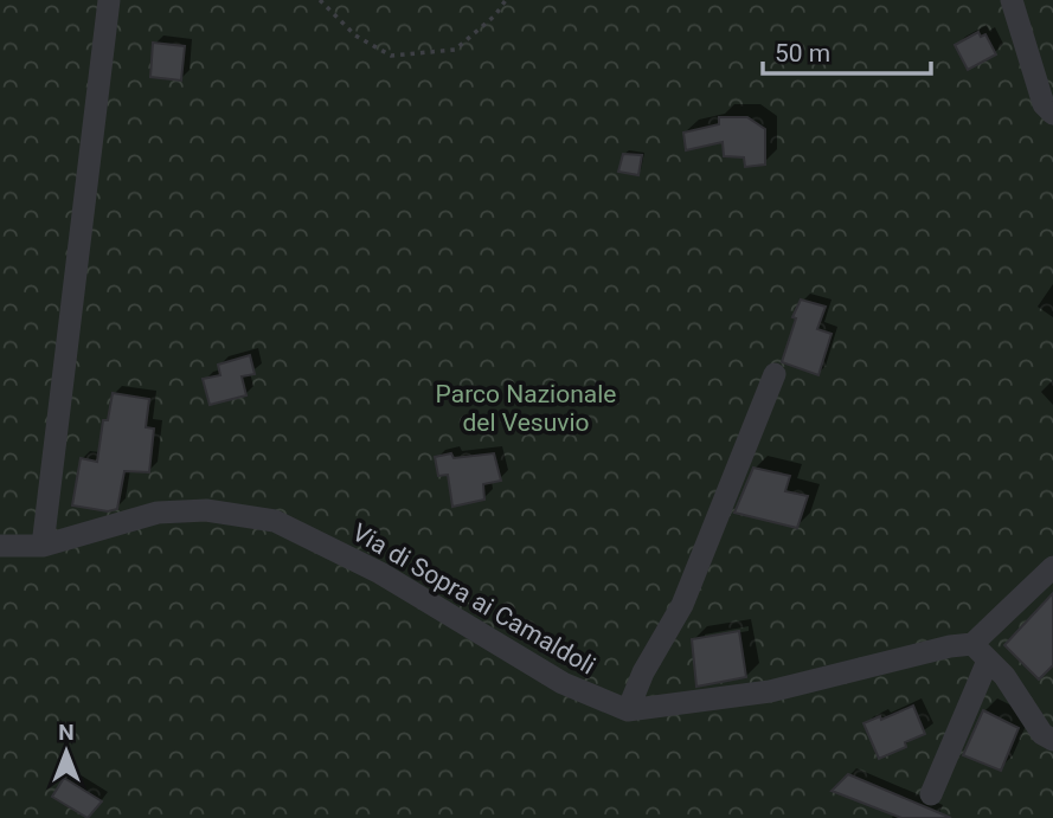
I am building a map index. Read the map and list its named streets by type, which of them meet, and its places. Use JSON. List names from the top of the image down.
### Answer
{
  "streets": {
    "street": ["Via di Sopra ai Camaldoli"]
  },
  "parks": ["Parco Nazionale del Vesuvio"],
  "scale_bar": "50 m",
  "north": "top"
}
